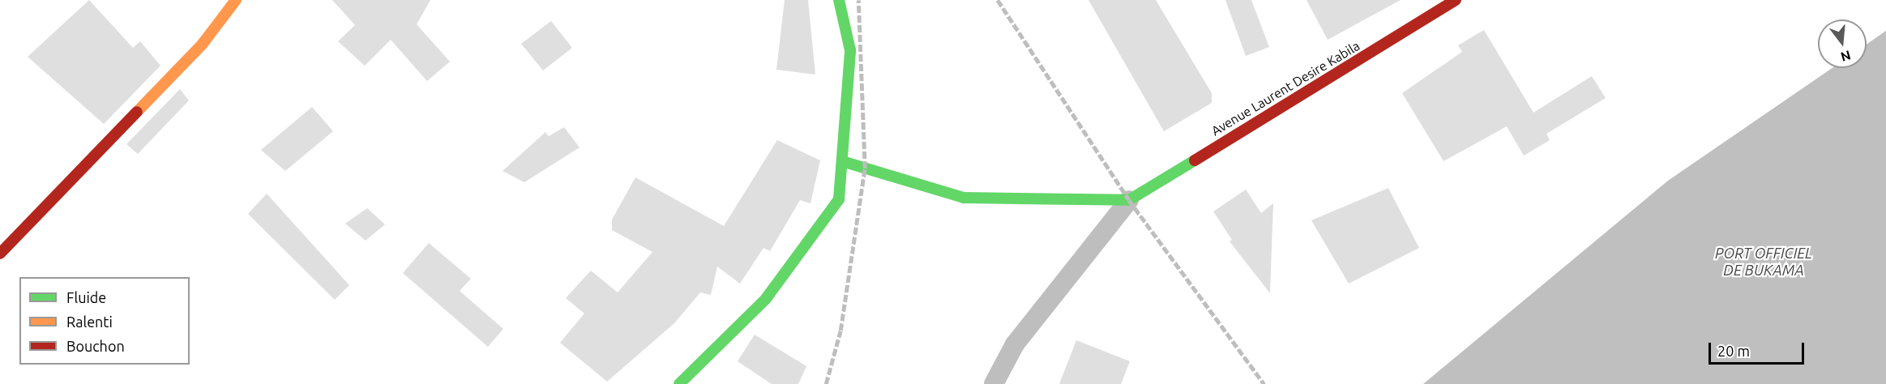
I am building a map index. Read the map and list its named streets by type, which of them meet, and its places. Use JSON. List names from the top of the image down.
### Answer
{
  "streets": {
    "street": ["Avenue Laurent Desire Kabila"]
  },
  "water": ["PORT OFFICIEL DE BUKAMA"],
  "legend": ["Fluide", "Ralenti", "Bouchon"],
  "scale_bar": "20 m",
  "north": "bottom"
}
